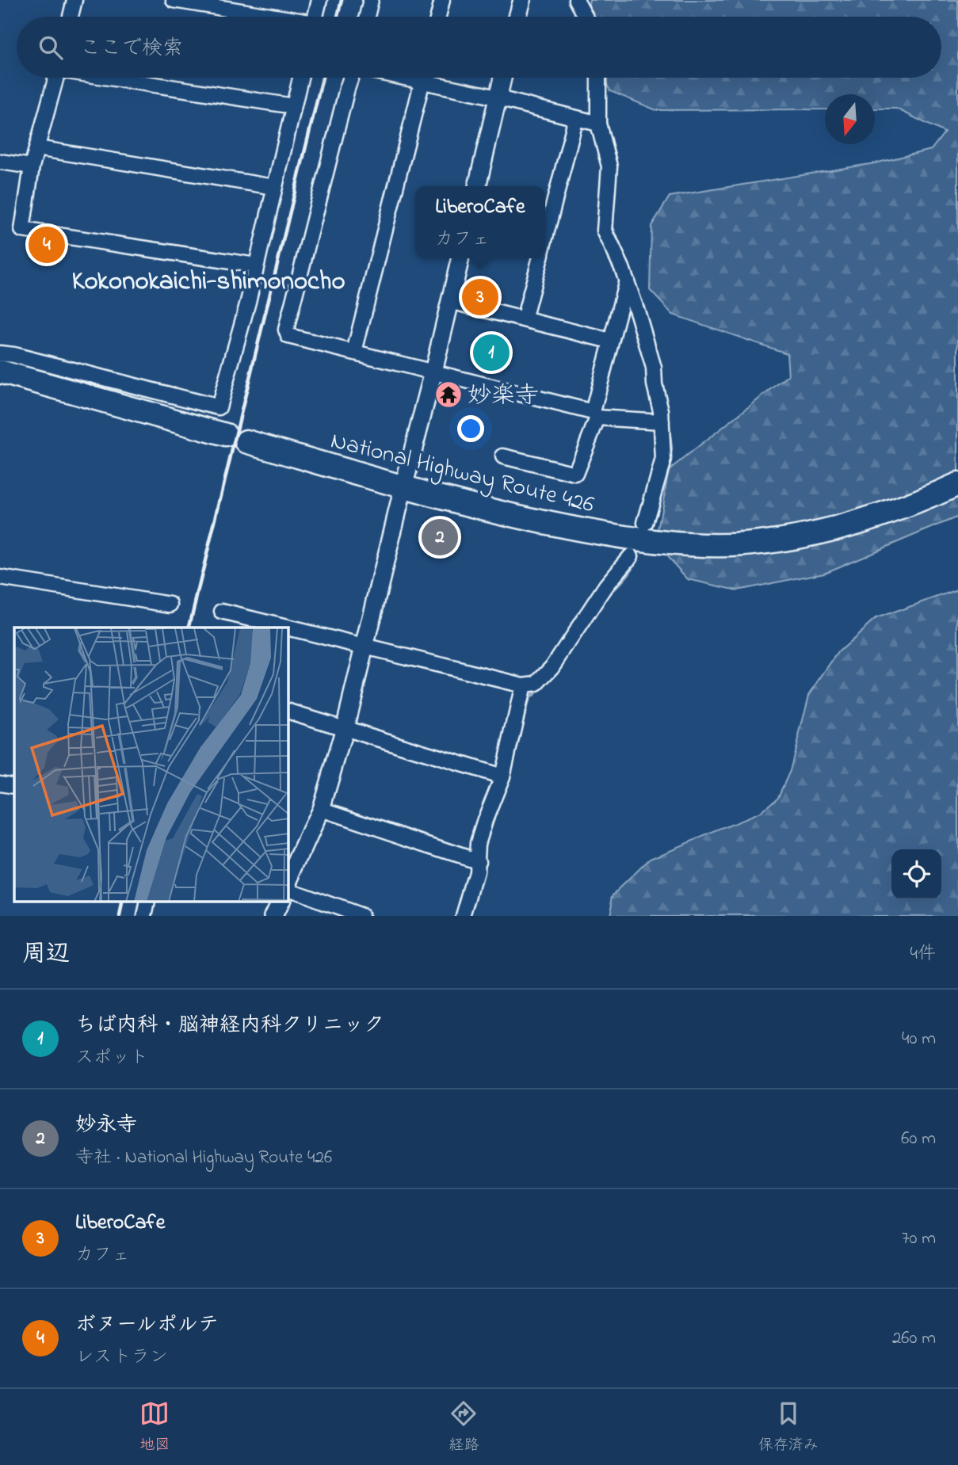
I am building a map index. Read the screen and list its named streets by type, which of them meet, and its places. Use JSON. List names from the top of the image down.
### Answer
{
  "streets": {
    "highway": ["National Highway Route 426"]
  },
  "districts": ["Kokonokaichi-shimonocho"],
  "places": {
    "temple": ["妙楽寺"]
  },
  "north": "bottom",
  "page": {
    "search": "ここで検索",
    "popup": ["LiberoCafe", "カフェ"],
    "pins": [
      "4",
      "3",
      "1",
      "2"
    ],
    "heading": ["周辺", "4件"],
    "list": [
      {
        "mark": "1",
        "name": "ちば内科・脳神経内科クリニック",
        "note": "スポット",
        "value": "40 m"
      },
      {
        "mark": "2",
        "name": "妙永寺",
        "note": "寺社 · National Highway Route 426",
        "value": "60 m"
      },
      {
        "mark": "3",
        "name": "LiberoCafe",
        "note": "カフェ",
        "value": "70 m"
      },
      {
        "mark": "4",
        "name": "ボヌールポルテ",
        "note": "レストラン",
        "value": "260 m"
      }
    ],
    "nav": ["地図", "経路", "保存済み"]
  }
}
